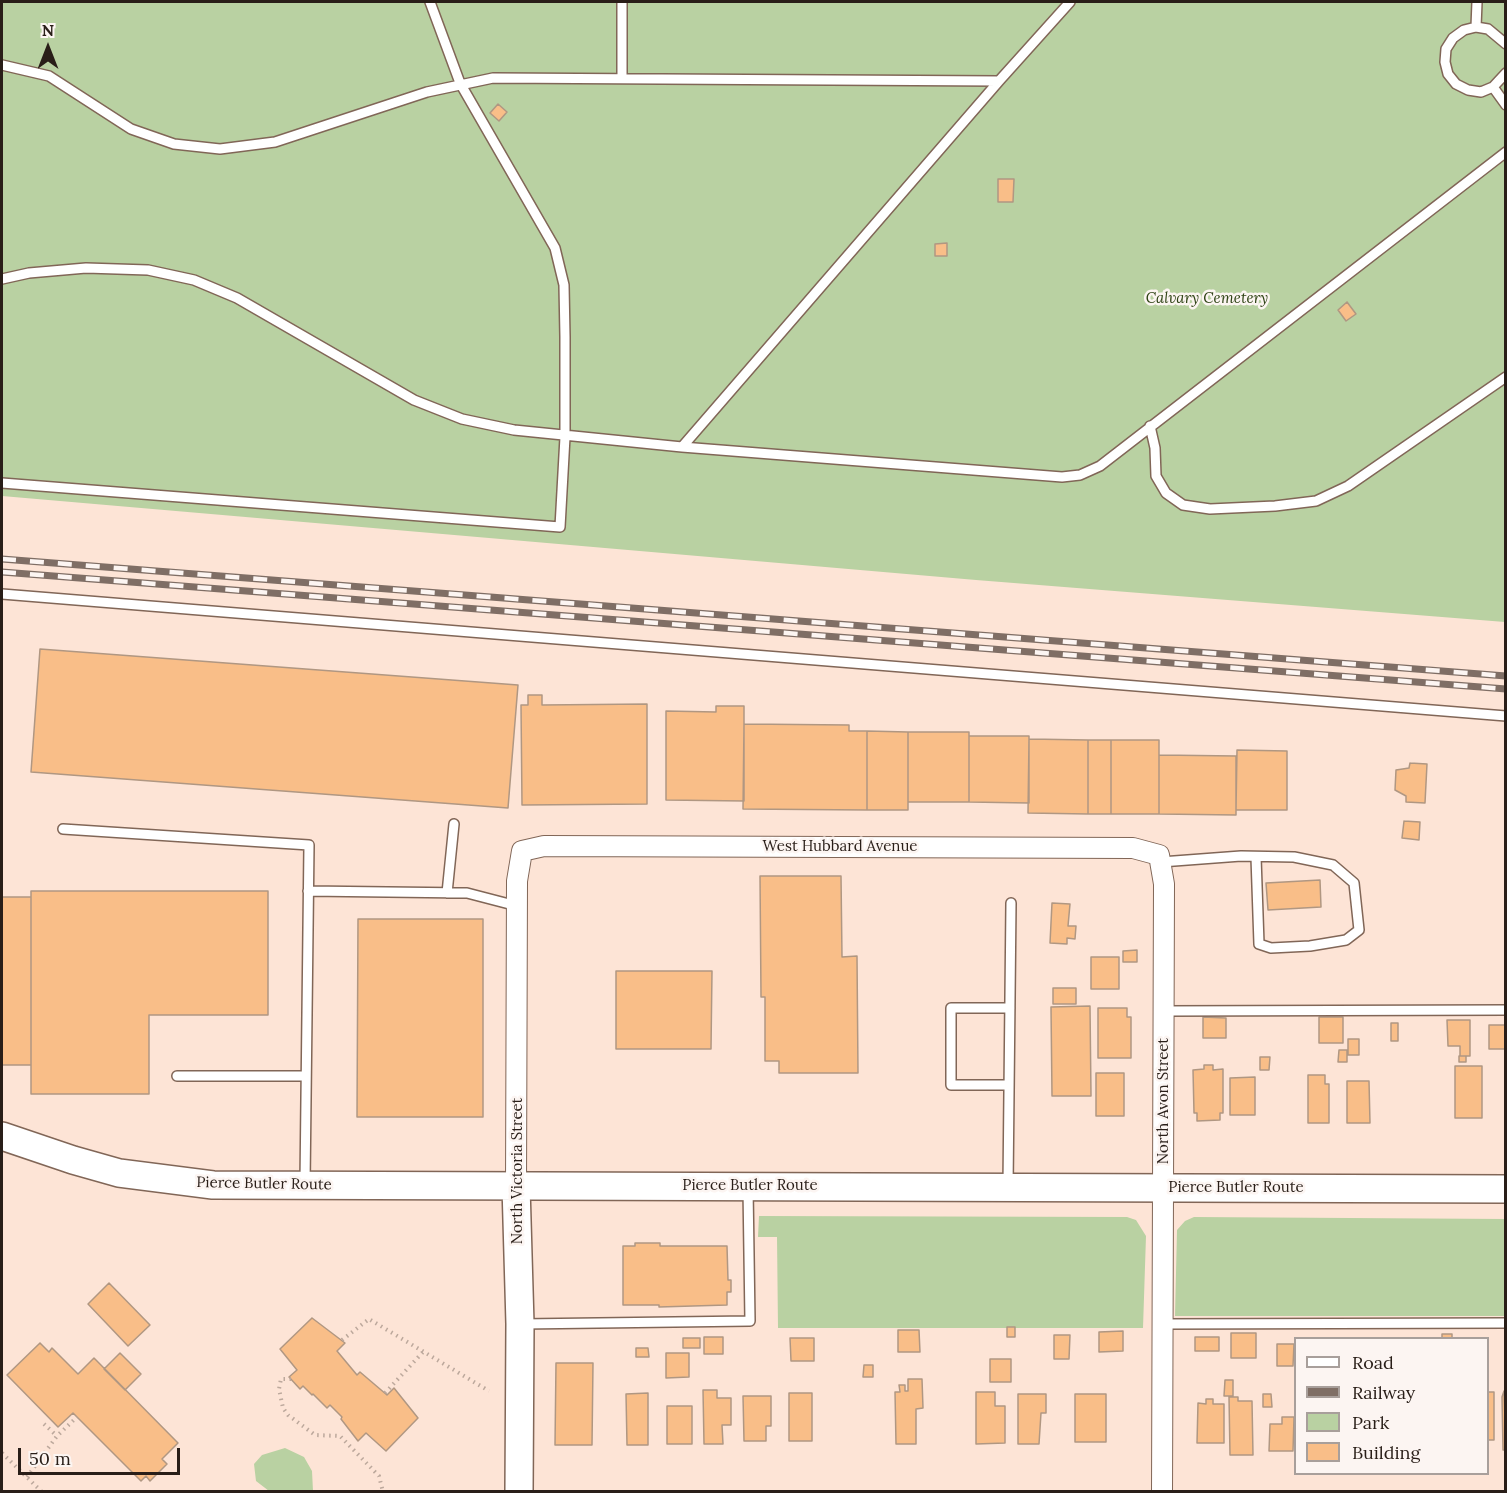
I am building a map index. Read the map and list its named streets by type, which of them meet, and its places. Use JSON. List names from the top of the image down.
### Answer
{
  "streets": {
    "main road": ["North Victoria Street", "Pierce Butler Route"],
    "street": ["West Hubbard Avenue", "North Avon Street"]
  },
  "crossings": [
    ["West Hubbard Avenue", "North Avon Street"],
    ["West Hubbard Avenue", "North Victoria Street"],
    ["North Avon Street", "Pierce Butler Route"],
    ["North Victoria Street", "Pierce Butler Route"]
  ],
  "parks": ["Calvary Cemetery"],
  "legend": [
    "Road",
    "Railway",
    "Park",
    "Building"
  ],
  "scale_bar": "50 m",
  "north": "top"
}
